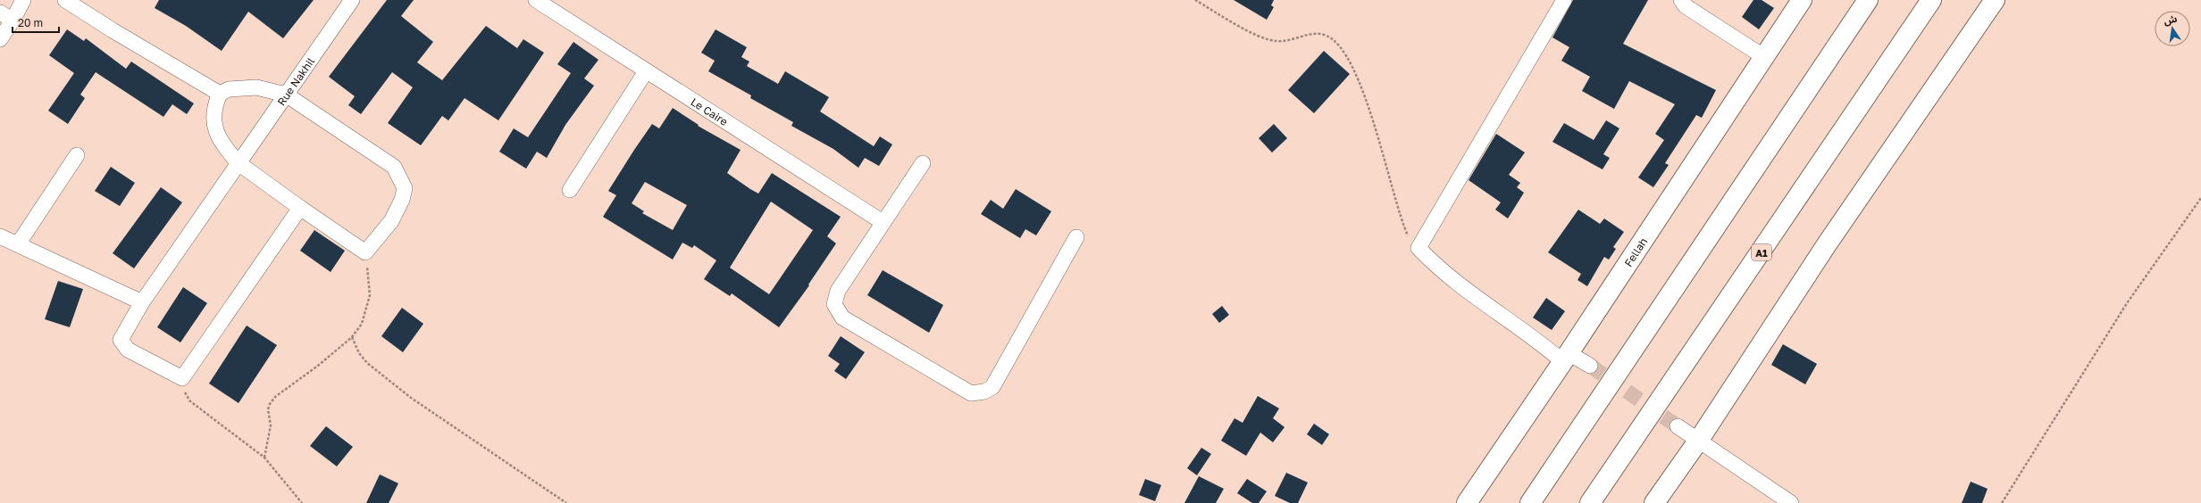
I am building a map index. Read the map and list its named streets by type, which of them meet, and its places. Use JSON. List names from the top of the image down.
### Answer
{
  "streets": {
    "main road": ["Fellah", "A1"],
    "street": ["Rue Nakhil", "Le Caire"]
  },
  "scale_bar": "20 m",
  "north": "top"
}
